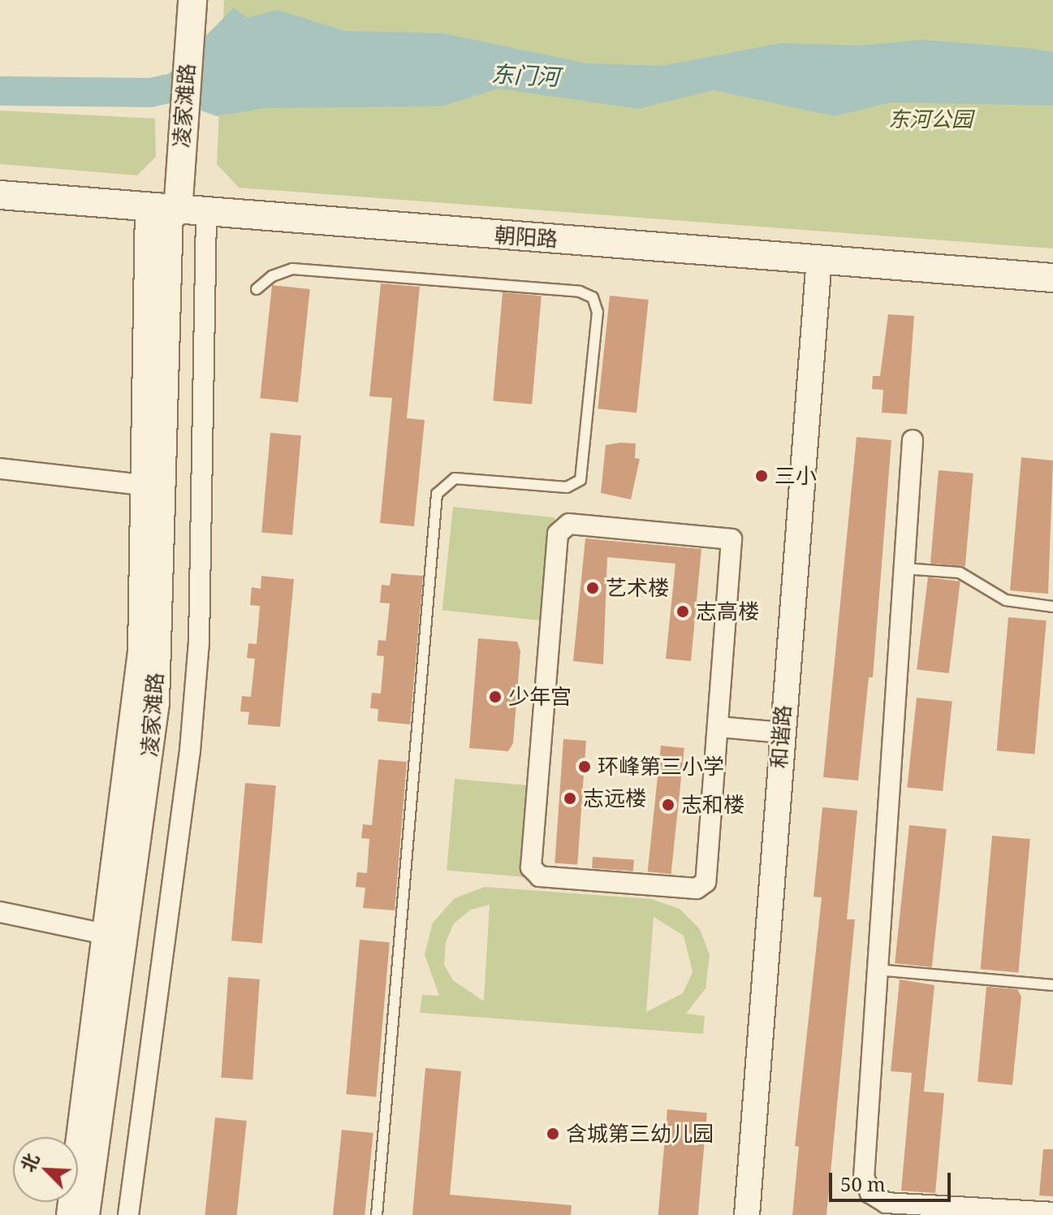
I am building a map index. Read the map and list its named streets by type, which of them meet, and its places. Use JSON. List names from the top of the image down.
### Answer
{
  "streets": {
    "main road": ["凌家滩路", "朝阳路"],
    "street": ["和谐路"]
  },
  "crossings": [
    ["凌家滩路", "朝阳路"],
    ["朝阳路", "和谐路"]
  ],
  "water": ["东门河"],
  "parks": ["东河公园"],
  "places": [
    "三小",
    "艺术楼",
    "志高楼",
    "少年宫",
    "环峰第三小学",
    "志远楼",
    "志和楼",
    "含城第三幼儿园"
  ],
  "scale_bar": "50 m",
  "north": "top left"
}
